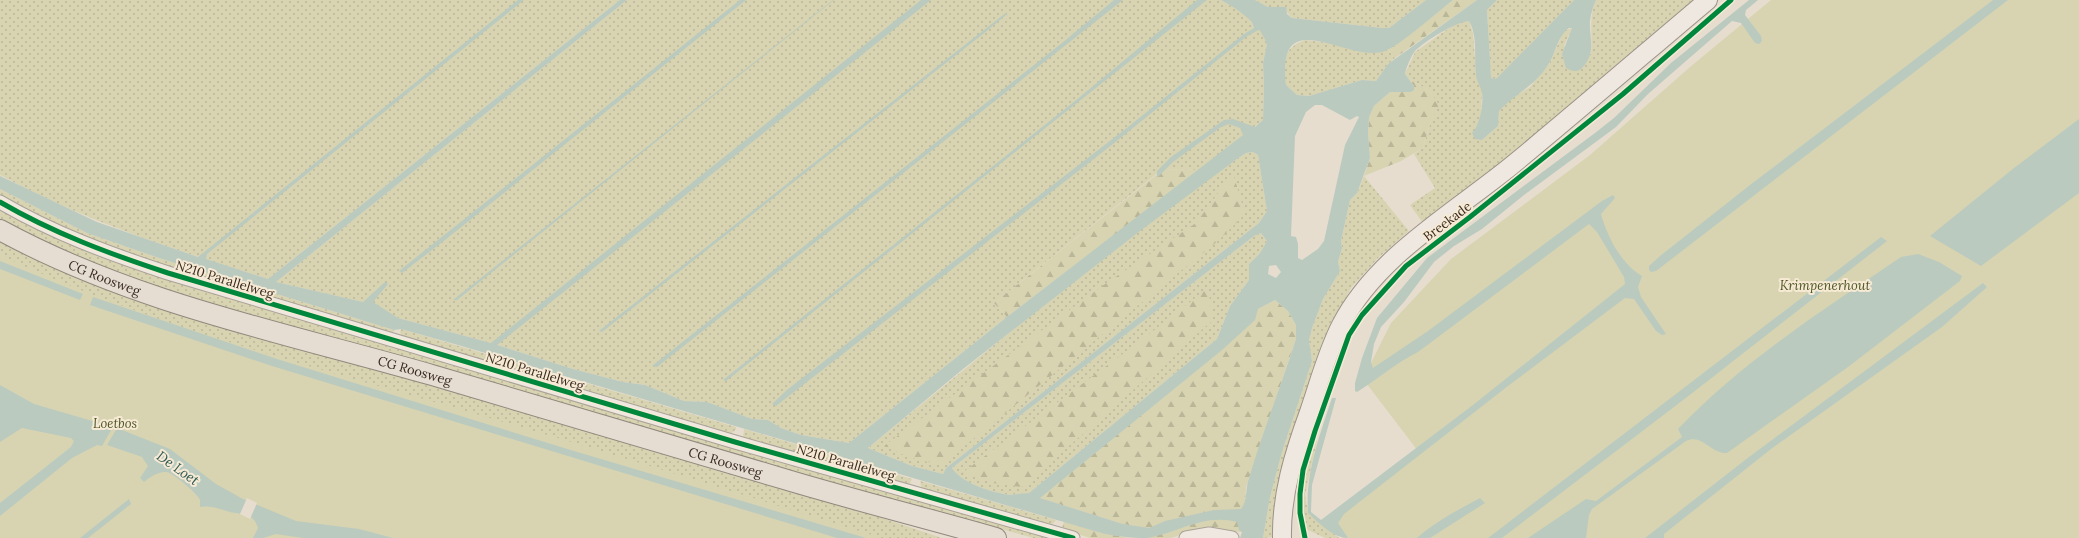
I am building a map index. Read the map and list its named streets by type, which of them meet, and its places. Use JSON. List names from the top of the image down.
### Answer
{
  "streets": {
    "main road": ["Breekade", "CG Roosweg"],
    "street": ["N210 Parallelweg"]
  },
  "water": ["De Loet"],
  "parks": ["Krimpenerhout", "Loetbos"]
}
